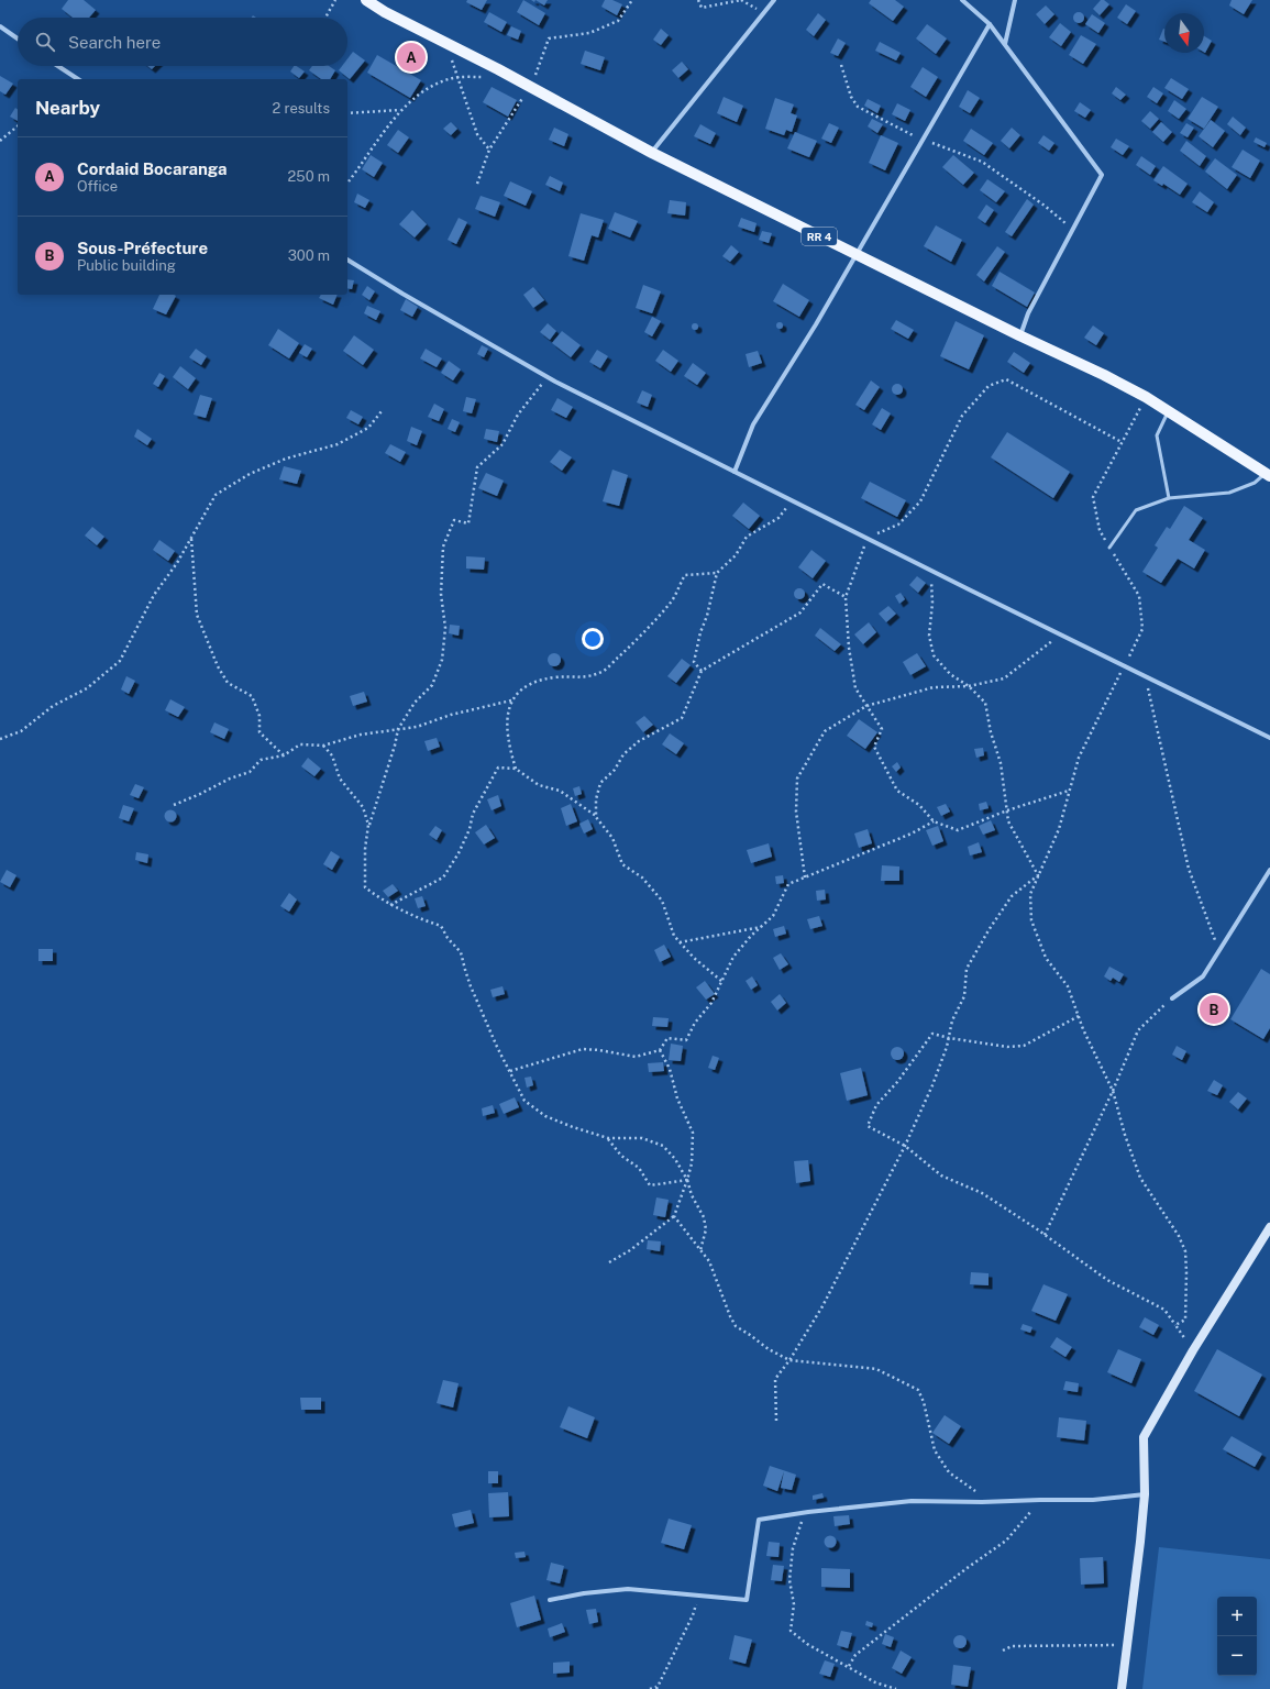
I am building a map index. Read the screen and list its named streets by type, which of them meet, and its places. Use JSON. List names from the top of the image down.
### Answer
{
  "streets": {
    "main road": ["RR 4"]
  },
  "north": "bottom",
  "page": {
    "search": "Search here",
    "pins": ["A", "B"],
    "heading": ["Nearby", "2 results"],
    "list": [
      {
        "mark": "A",
        "name": "Cordaid Bocaranga",
        "note": "Office",
        "value": "250 m"
      },
      {
        "mark": "B",
        "name": "Sous-Préfecture",
        "note": "Public building",
        "value": "300 m"
      }
    ],
    "map_buttons": ["+", "−"]
  }
}
